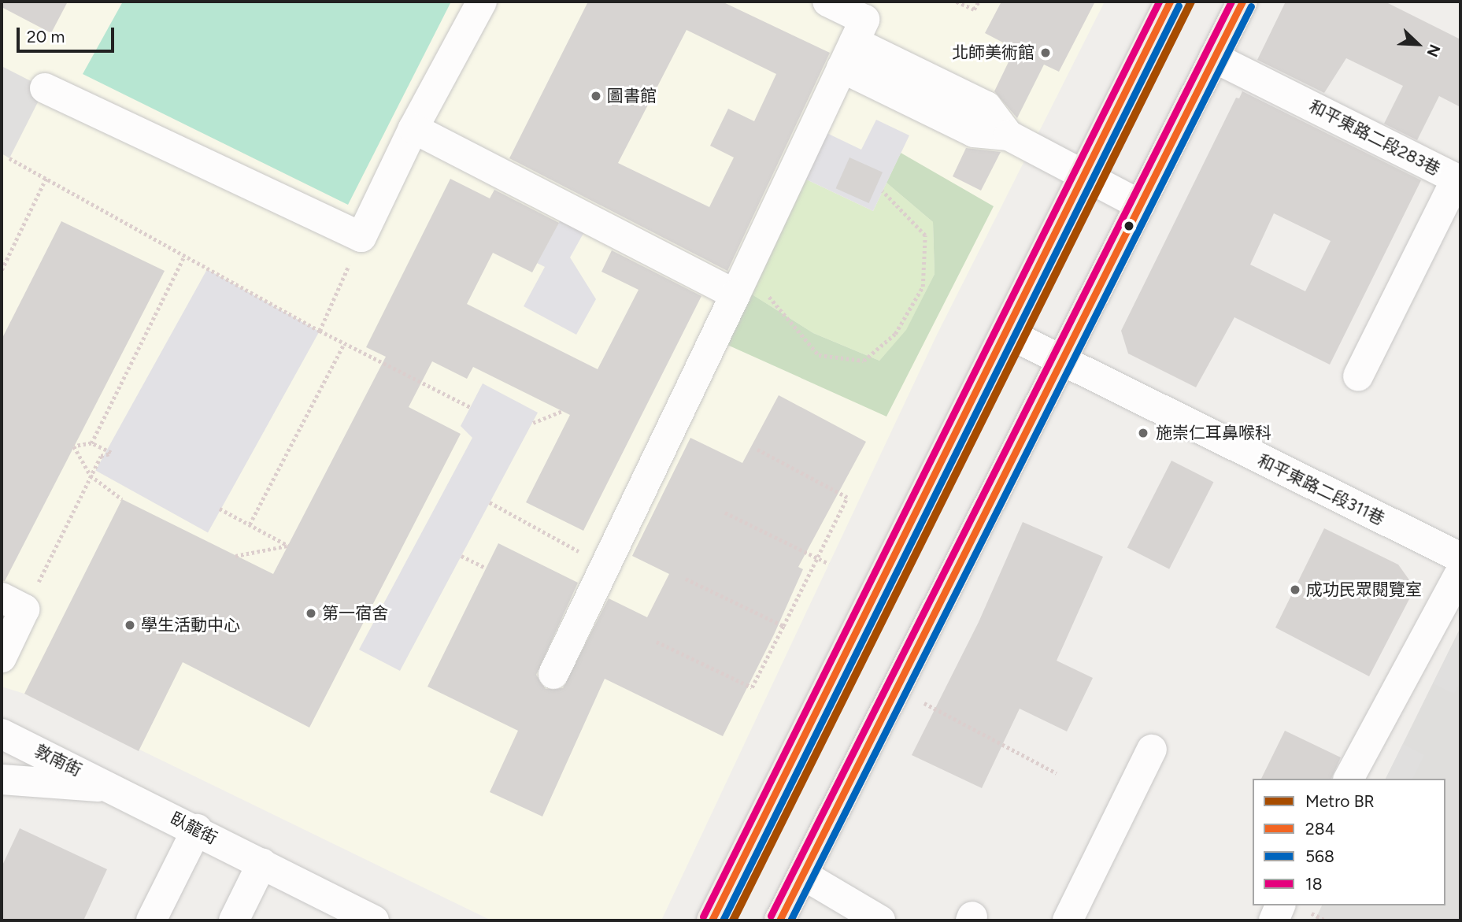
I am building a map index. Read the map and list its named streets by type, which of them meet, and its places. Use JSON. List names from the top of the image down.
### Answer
{
  "streets": {
    "street": [
      "和平東路二段283巷",
      "和平東路二段311巷",
      "敦南街",
      "臥龍街"
    ]
  },
  "crossings": [
    ["敦南街", "臥龍街"]
  ],
  "places": [
    "北師美術館",
    "圖書館",
    "施崇仁耳鼻喉科",
    "成功民眾閱覽室",
    "第一宿舍",
    "學生活動中心"
  ],
  "lines": [
    "metro line BR",
    "transit line 284",
    "transit line 18",
    "transit line 568"
  ],
  "legend": [
    "Metro BR",
    "284",
    "568",
    "18"
  ],
  "scale_bar": "20 m",
  "north": "bottom right"
}
